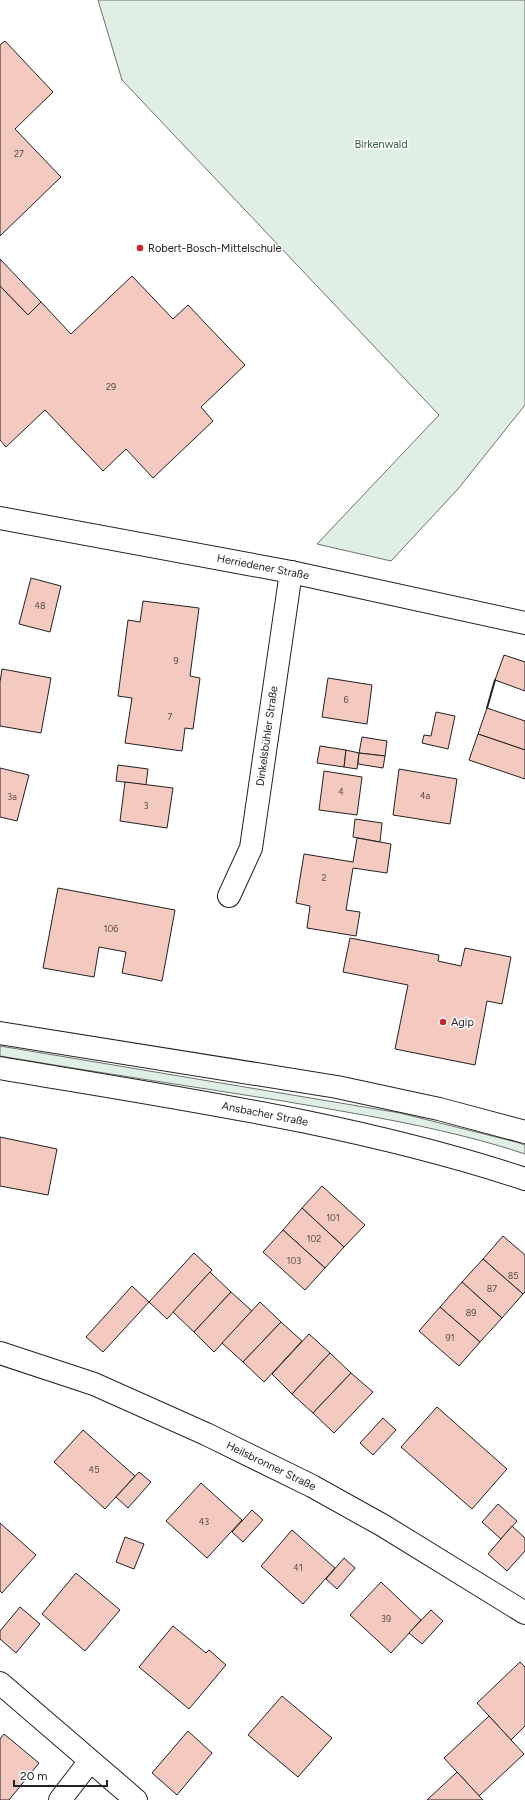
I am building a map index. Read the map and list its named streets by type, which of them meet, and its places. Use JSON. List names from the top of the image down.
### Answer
{
  "streets": {
    "street": [
      "Herriedener Straße",
      "Dinkelsbühler Straße",
      "Ansbacher Straße",
      "Heilsbronner Straße"
    ]
  },
  "crossings": [
    ["Herriedener Straße", "Dinkelsbühler Straße"]
  ],
  "parks": ["Birkenwald"],
  "places": ["Robert-Bosch-Mittelschule", "Agip"],
  "house_numbers": [
    "27",
    "29",
    "48",
    "9",
    "6",
    "7",
    "4",
    "4a",
    "3a",
    "3",
    "2",
    "106",
    "101",
    "102",
    "103",
    "85",
    "87",
    "89",
    "91",
    "45",
    "43",
    "41",
    "39"
  ],
  "scale_bar": "20 m"
}
